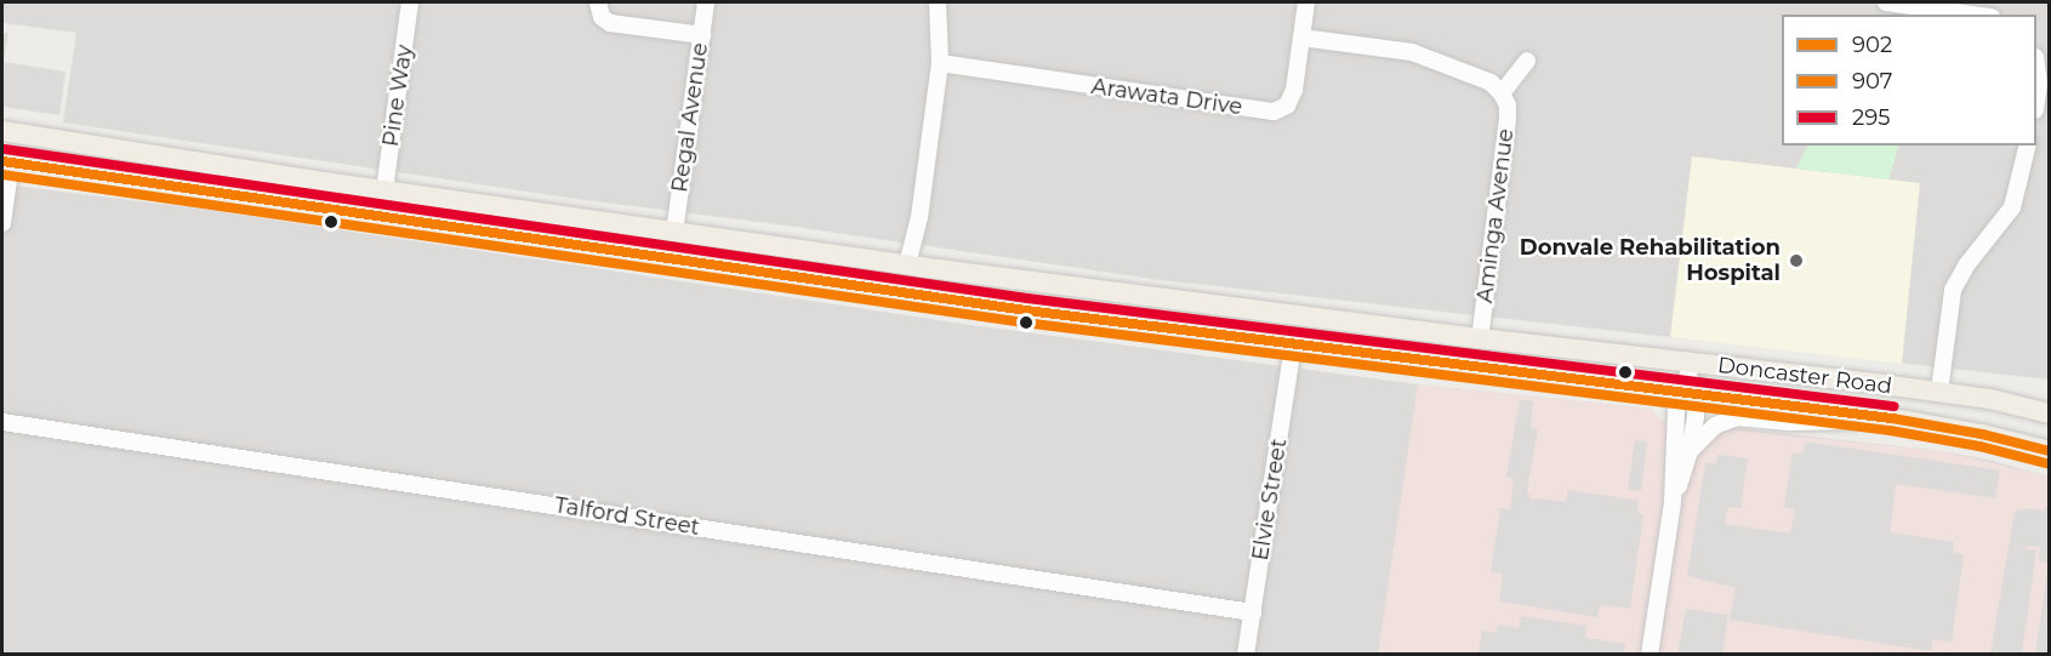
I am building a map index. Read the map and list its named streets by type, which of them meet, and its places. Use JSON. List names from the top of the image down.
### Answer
{
  "streets": {
    "main road": ["Doncaster Road"],
    "street": [
      "Pine Way",
      "Arawata Drive",
      "Regal Avenue",
      "Aminga Avenue",
      "Elvie Street",
      "Talford Street"
    ]
  },
  "crossings": [
    ["Pine Way", "Doncaster Road"],
    ["Regal Avenue", "Doncaster Road"],
    ["Aminga Avenue", "Doncaster Road"],
    ["Doncaster Road", "Elvie Street"],
    ["Elvie Street", "Talford Street"]
  ],
  "places": ["Donvale Rehabilitation Hospital"],
  "lines": ["transit line 295", "transit line 902", "transit line 907"],
  "legend": ["902", "907", "295"]
}
